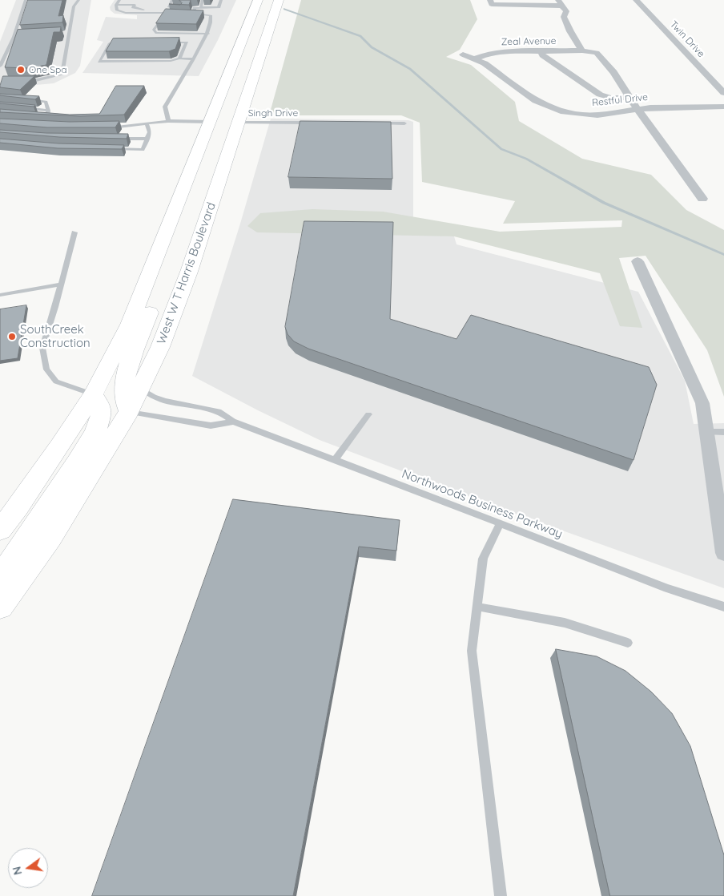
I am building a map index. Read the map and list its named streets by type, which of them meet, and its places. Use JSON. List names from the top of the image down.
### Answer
{
  "streets": {
    "main road": ["West W T Harris Boulevard"],
    "street": ["Twin Drive", "Zeal Avenue", "Restful Drive"],
    "lane": ["Singh Drive", "Northwoods Business Parkway"]
  },
  "crossings": [
    ["Zeal Avenue", "Restful Drive"],
    ["Singh Drive", "West W T Harris Boulevard"],
    ["West W T Harris Boulevard", "Northwoods Business Parkway"]
  ],
  "places": ["One Spa", "SouthCreek Construction"],
  "north": "left"
}
